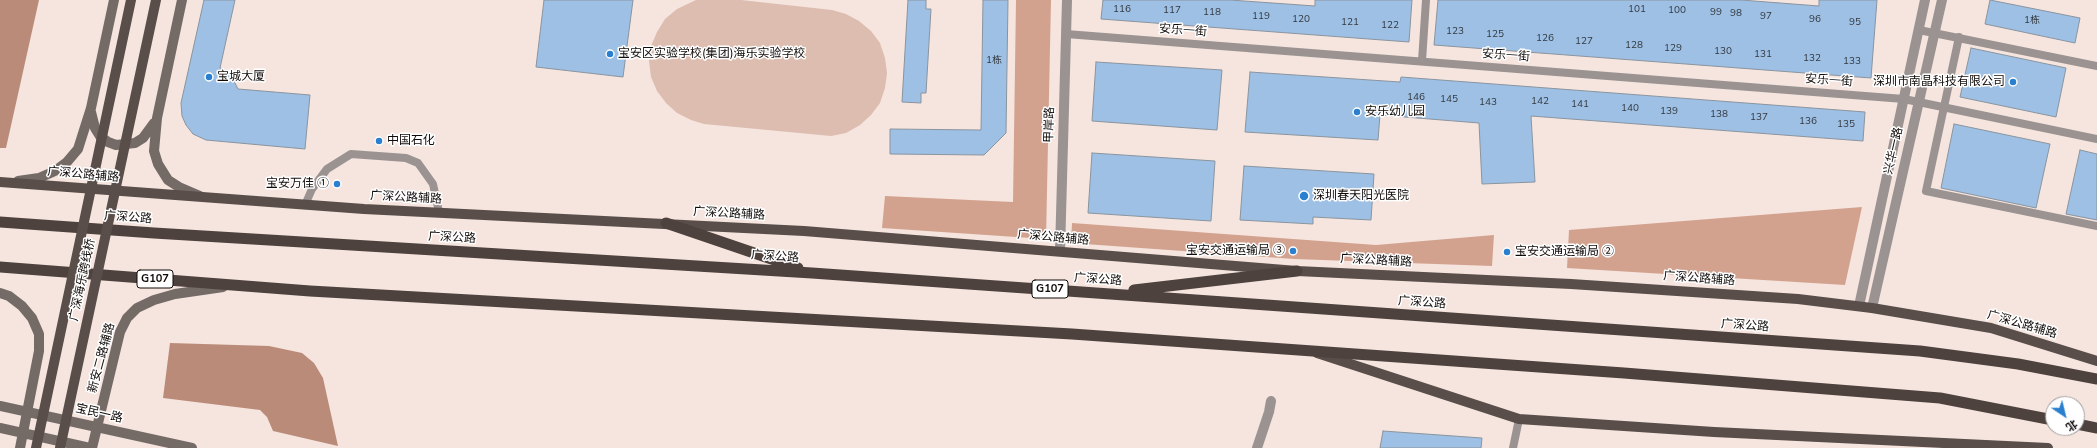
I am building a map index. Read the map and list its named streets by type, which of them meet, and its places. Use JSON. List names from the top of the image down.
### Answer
{
  "streets": {
    "highway": ["广深公路", "G107"],
    "main road": [
      "广深公路辅路",
      "广深海乐跨线桥",
      "新安二路辅路",
      "宝民一路"
    ],
    "street": ["甲岸路", "兴华一路"],
    "lane": ["安乐一街"]
  },
  "crossings": [
    ["安乐一街", "甲岸路"],
    ["安乐一街", "兴华一路"],
    ["甲岸路", "广深公路辅路"],
    ["兴华一路", "广深公路辅路"],
    ["G107", "新安二路辅路"],
    ["新安二路辅路", "宝民一路"]
  ],
  "places": [
    "宝安区实验学校(集团)海乐实验学校",
    "宝城大厦",
    "深圳市南晶科技有限公司",
    "安乐幼儿园",
    "中国石化",
    "宝安万佳 ①",
    "深圳春天阳光医院",
    "宝安交通运输局 ③",
    "宝安交通运输局 ②"
  ],
  "house_numbers": [
    "116",
    "101",
    "117",
    "100",
    "118",
    "99",
    "98",
    "119",
    "97",
    "120",
    "96",
    "1栋",
    "121",
    "95",
    "122",
    "123",
    "125",
    "126",
    "127",
    "128",
    "129",
    "130",
    "131",
    "132",
    "1栋",
    "133",
    "146",
    "145",
    "142",
    "143",
    "141",
    "140",
    "139",
    "138",
    "137",
    "136",
    "135"
  ],
  "north": "bottom right"
}
